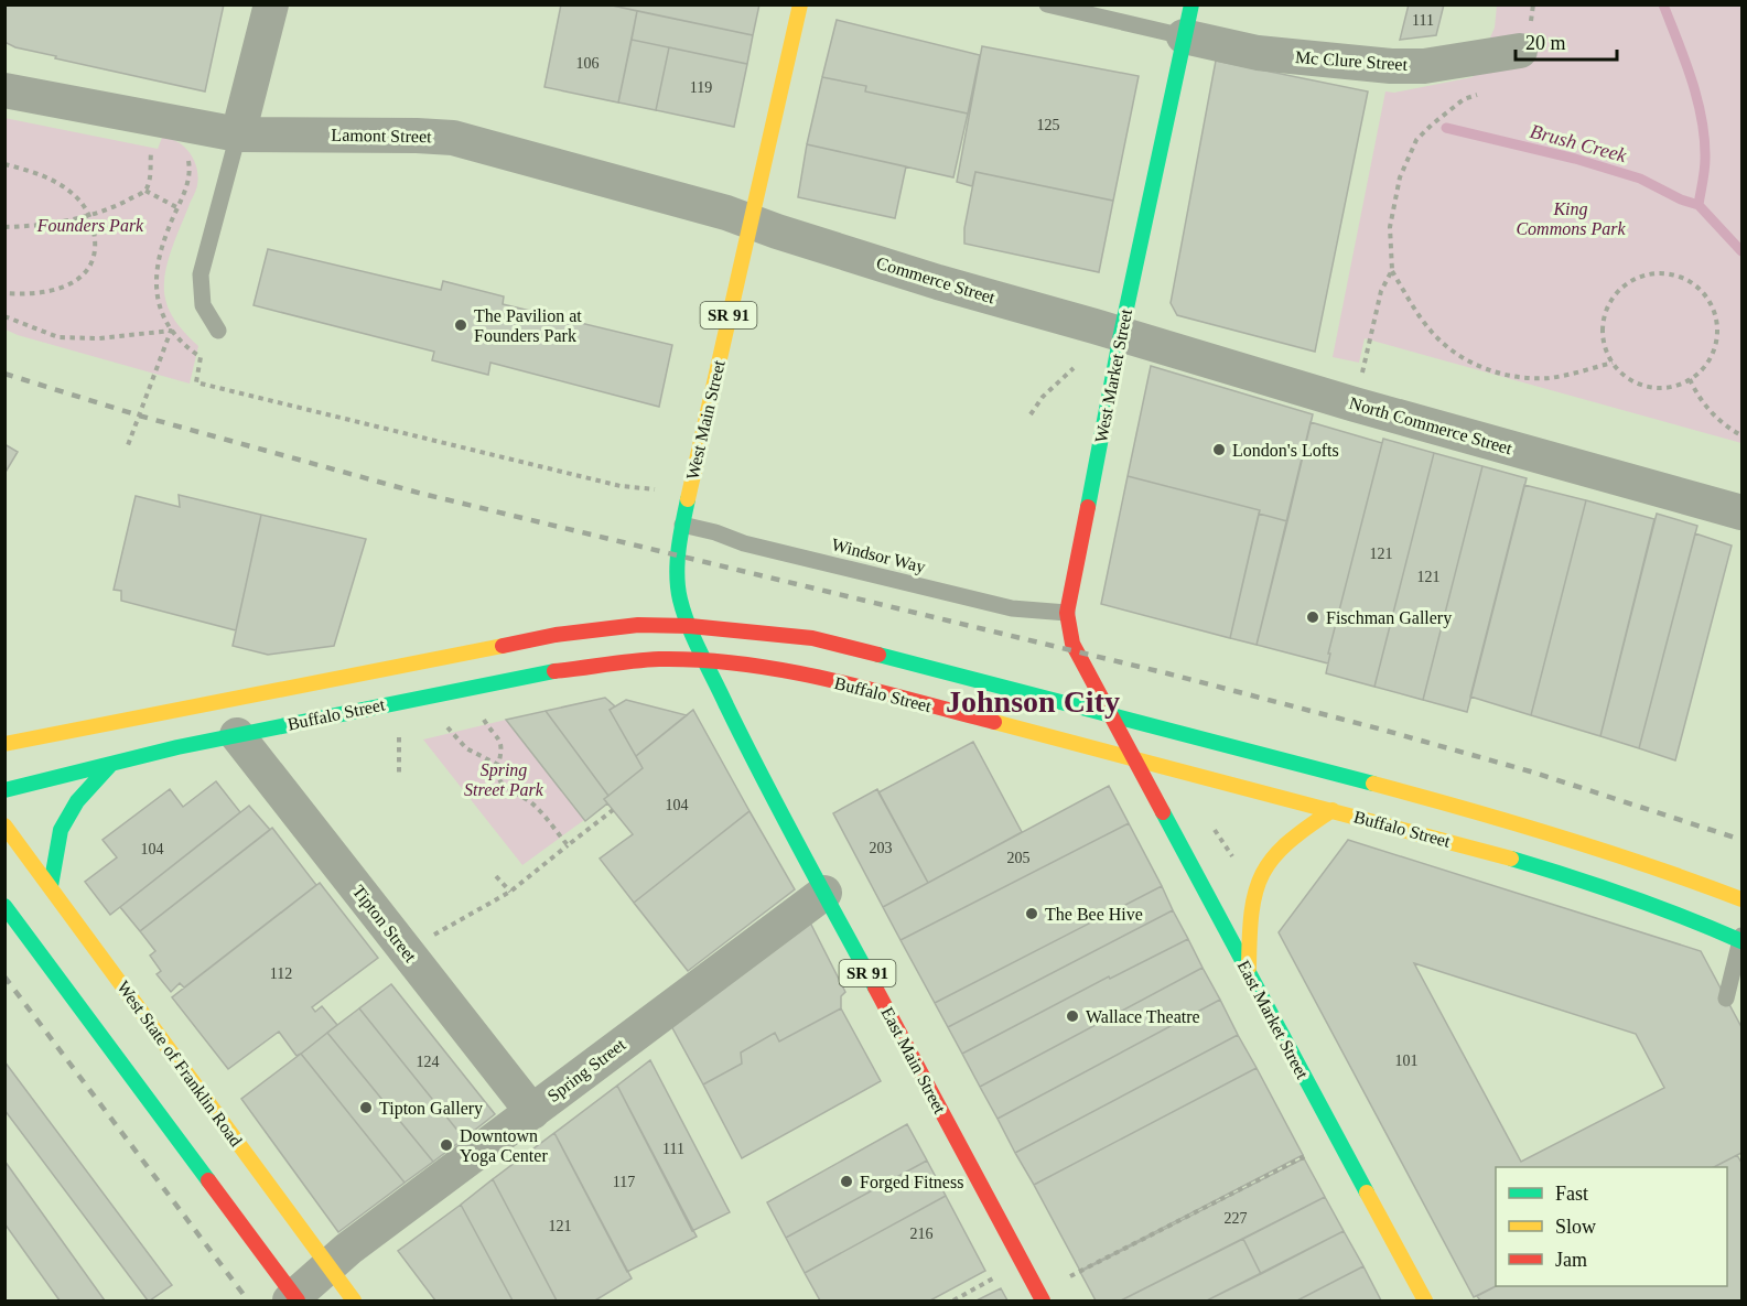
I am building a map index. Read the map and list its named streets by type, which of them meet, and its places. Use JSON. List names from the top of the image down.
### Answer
{
  "streets": {
    "main road": [
      "SR 91",
      "West Market Street",
      "West Main Street",
      "Buffalo Street",
      "East Market Street",
      "East Main Street",
      "West State of Franklin Road"
    ],
    "street": [
      "Mc Clure Street",
      "Lamont Street",
      "Commerce Street",
      "North Commerce Street",
      "Tipton Street",
      "Spring Street"
    ],
    "lane": ["Windsor Way"]
  },
  "crossings": [
    ["Mc Clure Street", "West Market Street"],
    ["Lamont Street", "Commerce Street"],
    ["Lamont Street", "West Main Street"],
    ["Commerce Street", "West Market Street"],
    ["Commerce Street", "West Main Street"],
    ["Commerce Street", "North Commerce Street"],
    ["West Market Street", "North Commerce Street"],
    ["West Market Street", "Windsor Way"],
    ["West Market Street", "Buffalo Street"],
    ["West Market Street", "East Market Street"],
    ["West Main Street", "Windsor Way"],
    ["West Main Street", "Buffalo Street"],
    ["West Main Street", "East Main Street"],
    ["Buffalo Street", "Tipton Street"],
    ["Buffalo Street", "East Market Street"],
    ["Buffalo Street", "East Main Street"],
    ["Tipton Street", "Spring Street"],
    ["East Main Street", "Spring Street"],
    ["West State of Franklin Road", "Spring Street"]
  ],
  "districts": ["Johnson City"],
  "water": ["Brush Creek"],
  "parks": ["King Commons Park", "Founders Park", "Spring Street Park"],
  "places": [
    "The Pavilion at Founders Park",
    "London's Lofts",
    "Fischman Gallery",
    "The Bee Hive",
    "Wallace Theatre",
    "Tipton Gallery",
    "Downtown Yoga Center",
    "Forged Fitness"
  ],
  "house_numbers": [
    "111",
    "106",
    "119",
    "125",
    "121",
    "121",
    "104",
    "203",
    "104",
    "205",
    "112",
    "101",
    "124",
    "111",
    "117",
    "227",
    "121",
    "216"
  ],
  "legend": ["Fast", "Slow", "Jam"],
  "scale_bar": "20 m"
}
